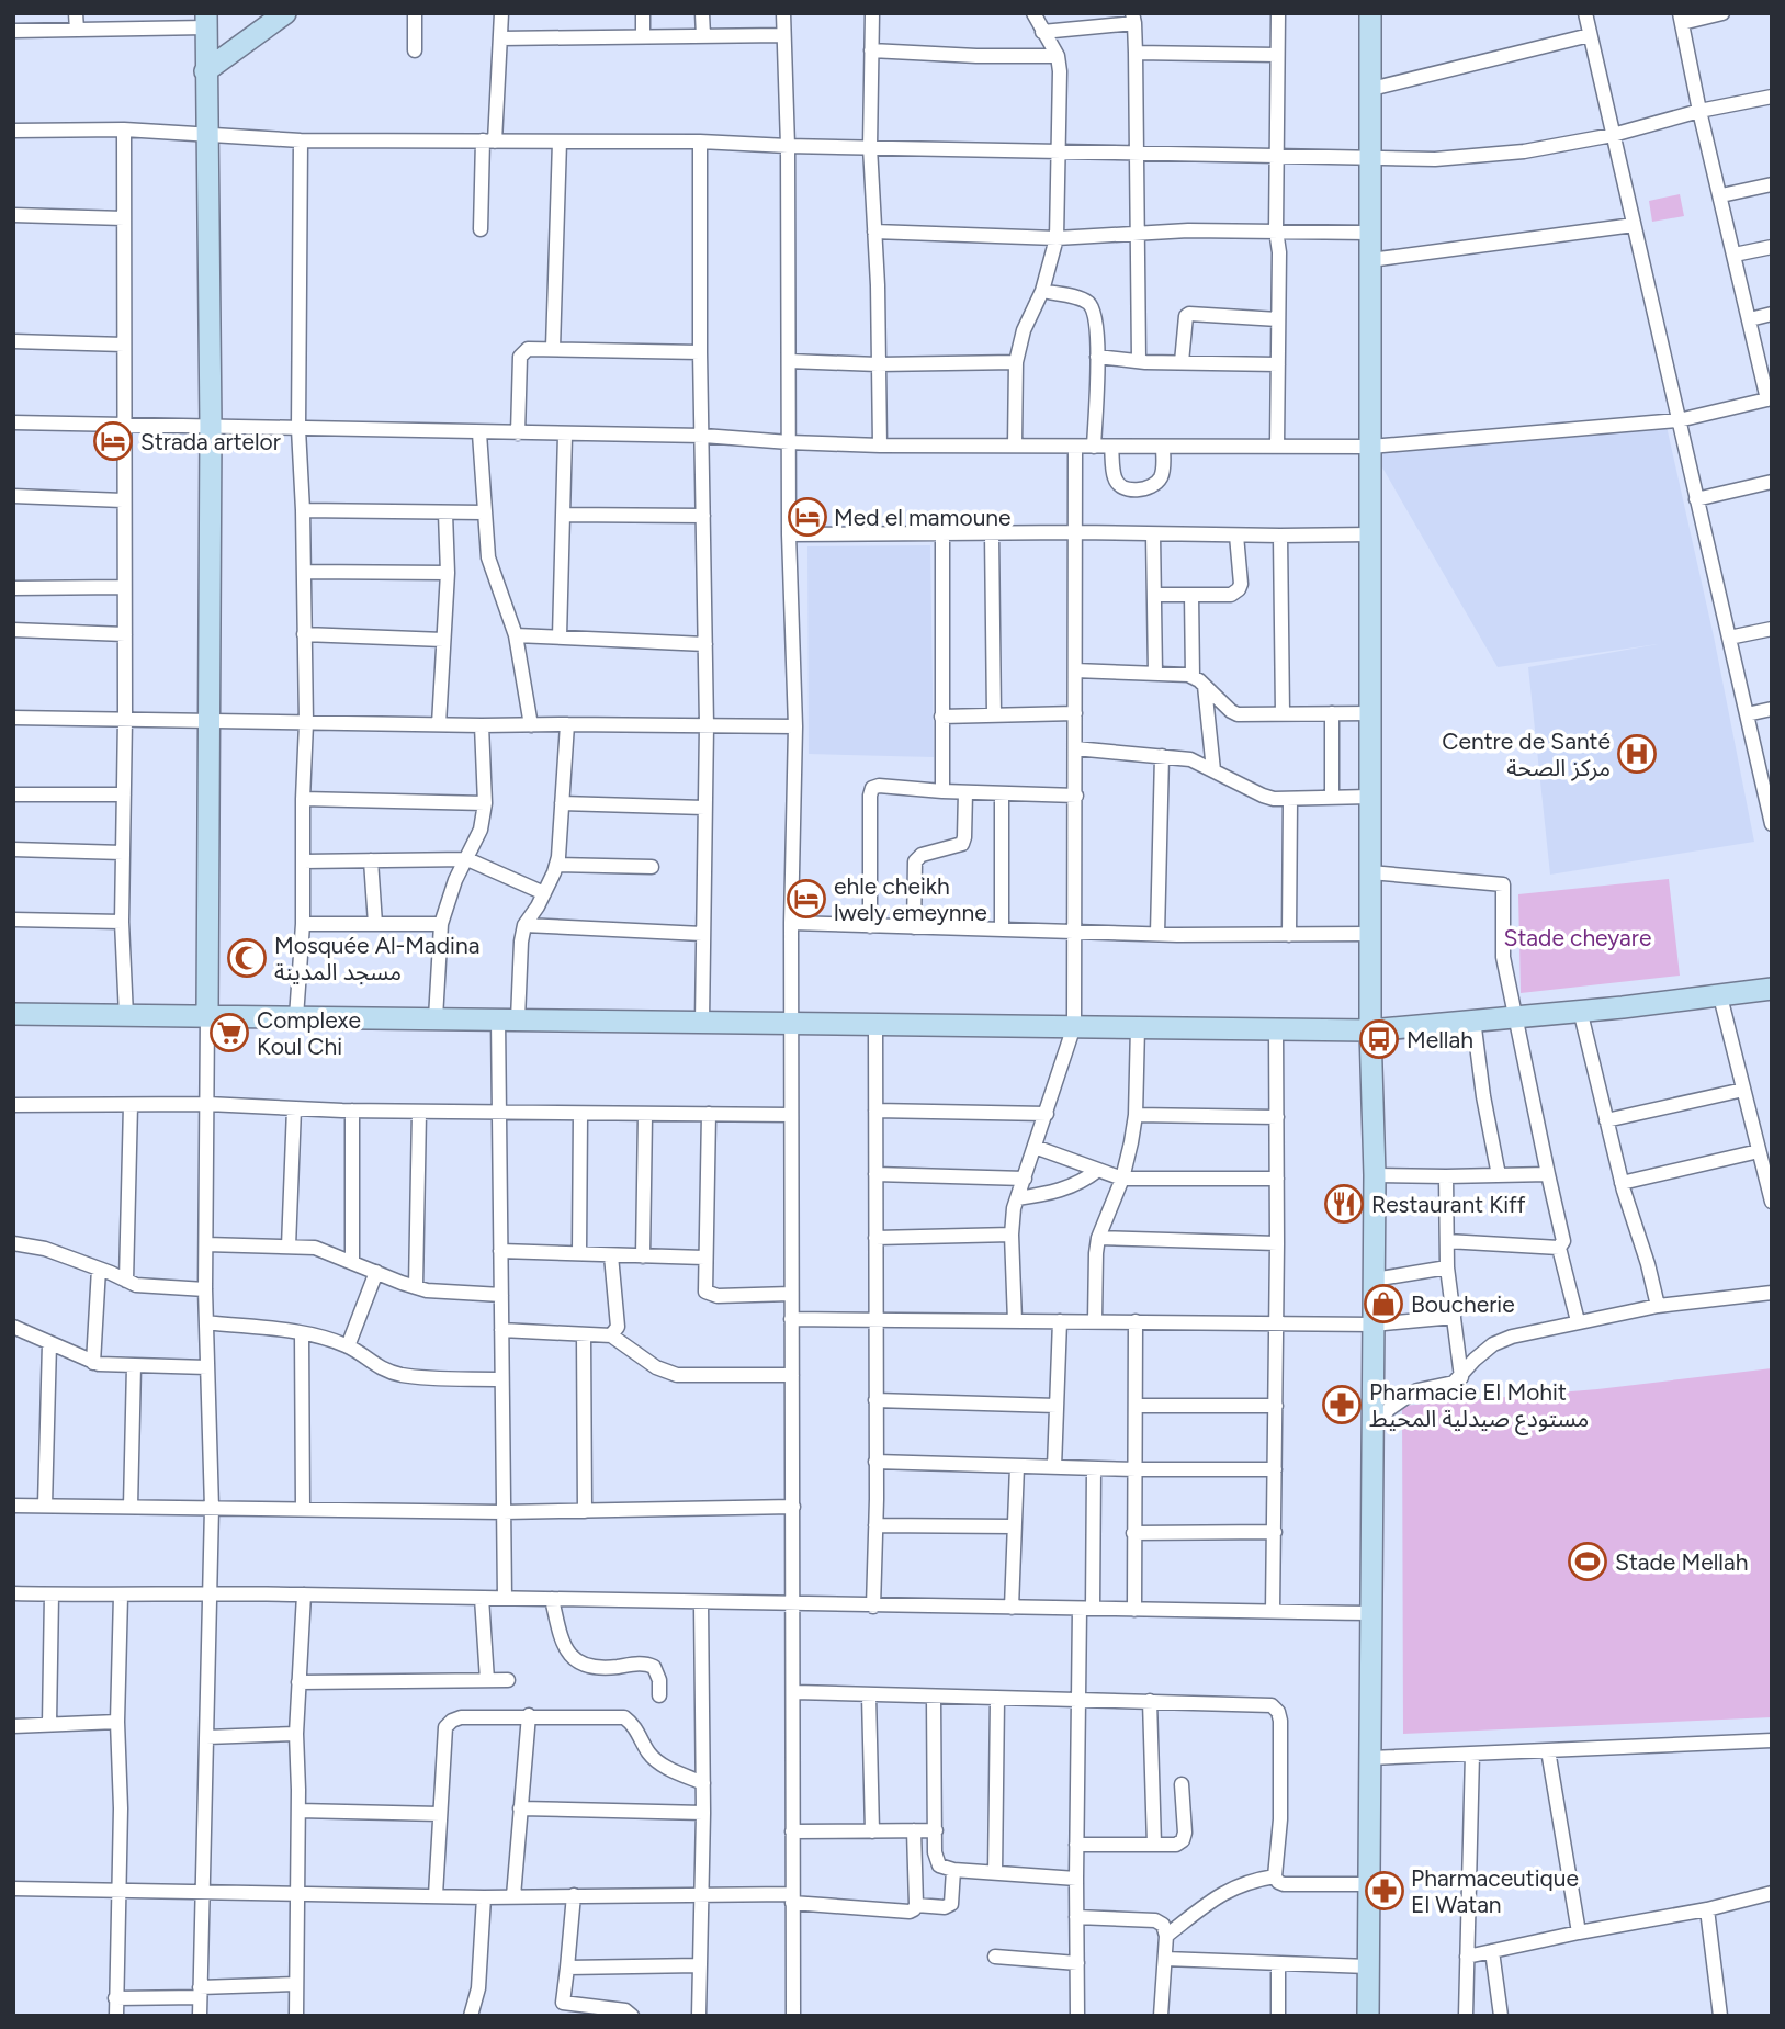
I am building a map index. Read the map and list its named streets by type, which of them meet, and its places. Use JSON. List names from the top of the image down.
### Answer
{
  "parks": ["Stade cheyare"],
  "places": {
    "hotel": ["Strada artelor", "Med el mamoune", "ehle cheikh lwely emeynne"],
    "hospital": ["Centre de Santé مركز الصحة"],
    "mosque": ["Mosquée Al-Madina مسجد المدينة"],
    "supermarket": ["Complexe Koul Chi"],
    "bus stop": ["Mellah"],
    "restaurant": ["Restaurant Kiff"],
    "shop": ["Boucherie"],
    "pharmacy": ["Pharmacie El Mohit مستودع صيدلية المحيط", "Pharmaceutique El Watan"],
    "sports": ["Stade Mellah"]
  }
}
